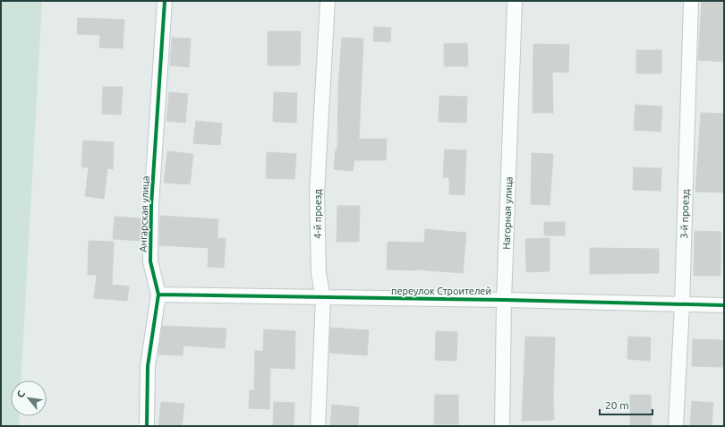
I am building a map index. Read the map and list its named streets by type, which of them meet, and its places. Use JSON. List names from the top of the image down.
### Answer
{
  "streets": {
    "street": [
      "Нагорная улица",
      "Ангарская улица",
      "4-й проезд",
      "3-й проезд",
      "переулок Строителей"
    ]
  },
  "crossings": [
    ["Нагорная улица", "переулок Строителей"],
    ["Ангарская улица", "переулок Строителей"],
    ["4-й проезд", "переулок Строителей"],
    ["3-й проезд", "переулок Строителей"]
  ],
  "scale_bar": "20 m",
  "north": "top left"
}
